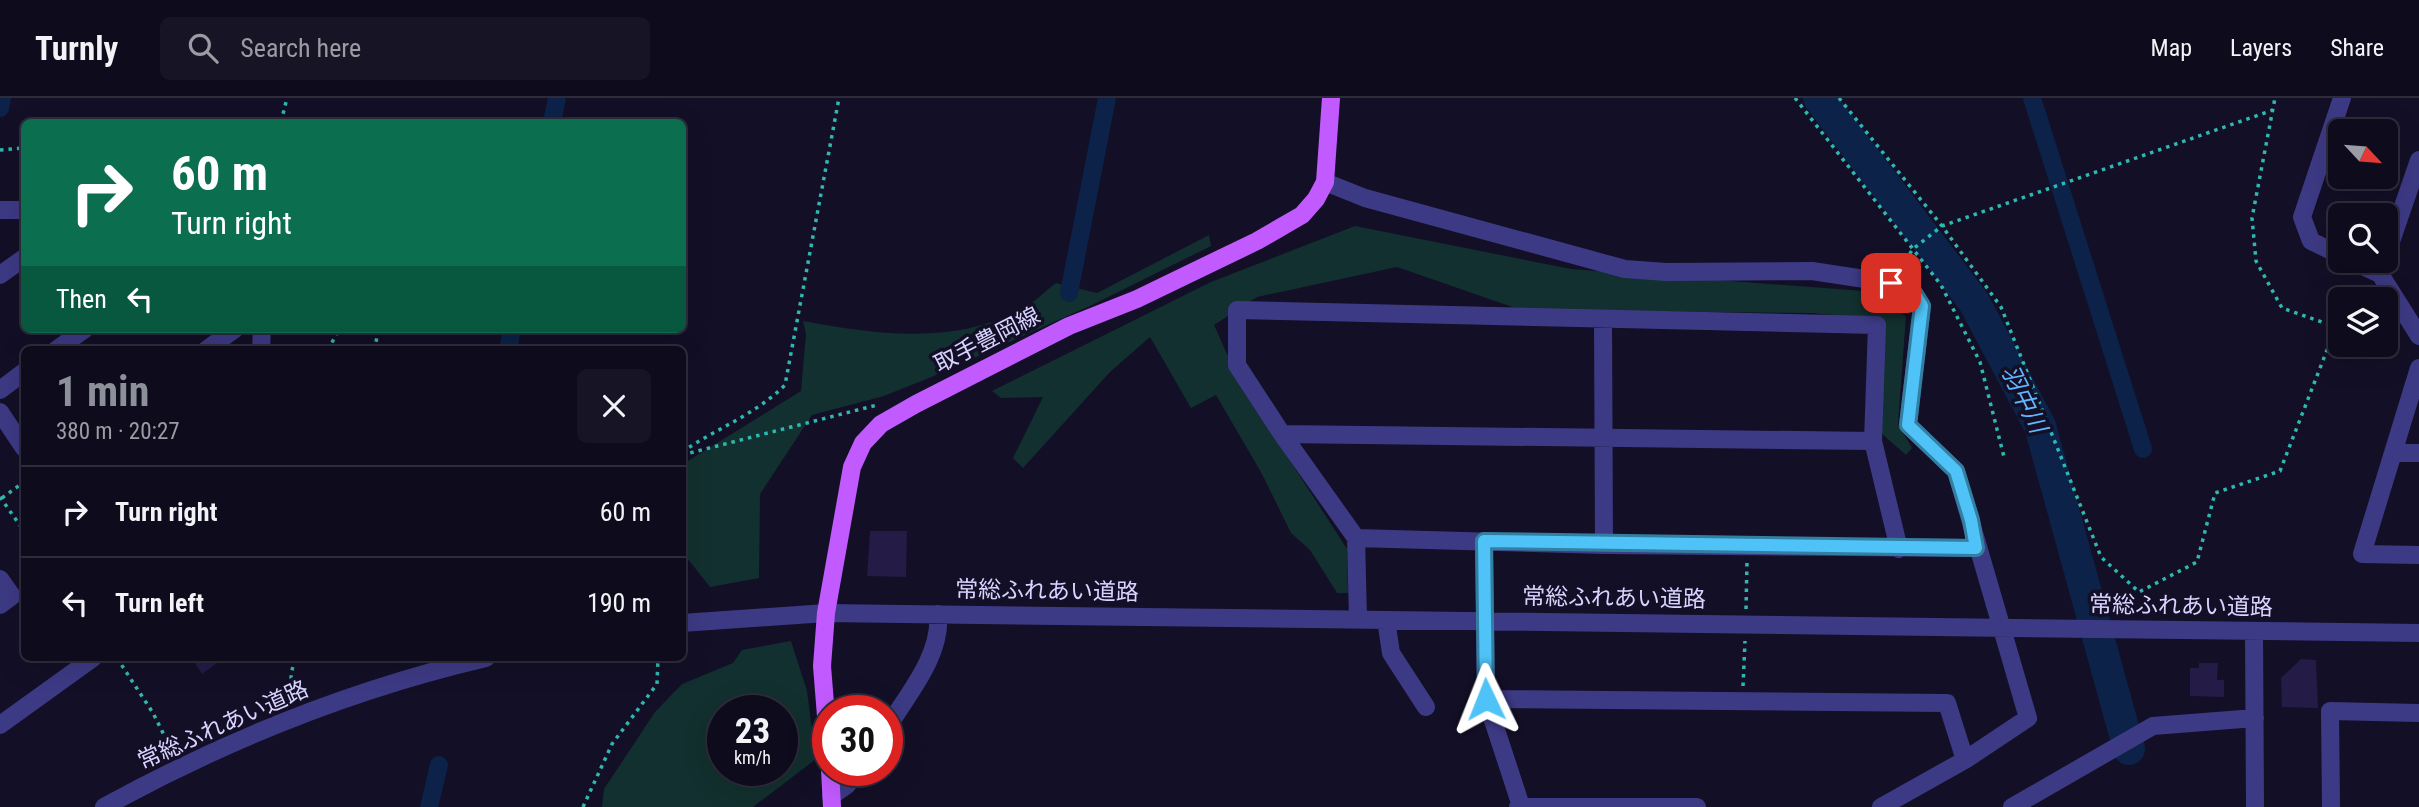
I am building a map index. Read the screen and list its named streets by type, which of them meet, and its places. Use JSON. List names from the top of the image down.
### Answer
{
  "streets": {
    "main road": ["取手豊岡線"],
    "street": ["常総ふれあい道路"]
  },
  "crossings": [
    ["取手豊岡線", "常総ふれあい道路"]
  ],
  "water": ["羽中川"],
  "north": "bottom right",
  "page": {
    "header": "Turnly",
    "search": "Search here",
    "nav": ["Map", "Layers", "Share"],
    "turn": ["60 m", "Turn right"],
    "then": "Then",
    "heading": ["1 min", "380 m · 20:27"],
    "list": [
      {
        "name": "Turn right",
        "value": "60 m"
      },
      {
        "name": "Turn left",
        "value": "190 m"
      }
    ],
    "speed": "23 km/h",
    "limit": "30"
  }
}
